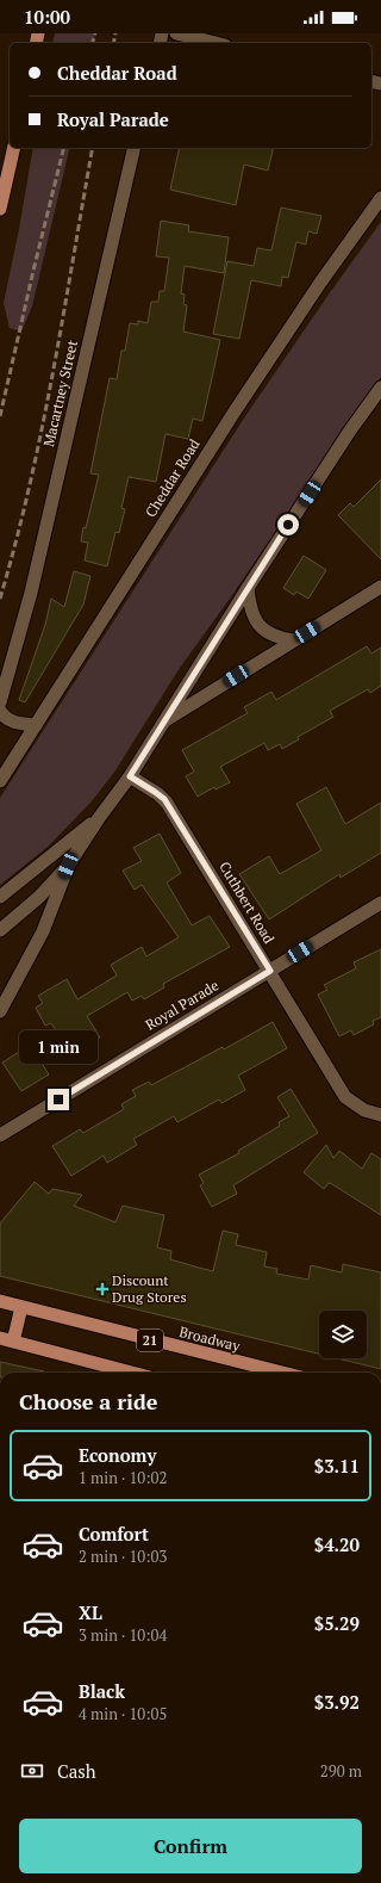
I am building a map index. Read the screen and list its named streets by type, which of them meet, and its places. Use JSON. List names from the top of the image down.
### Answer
{
  "streets": {
    "main road": ["Broadway", "21"],
    "street": [
      "Macartney Street",
      "Cheddar Road",
      "Cuthbert Road",
      "Royal Parade"
    ]
  },
  "crossings": [
    ["Cuthbert Road", "Royal Parade"]
  ],
  "places": {
    "health": ["Discount Drug Stores"]
  },
  "page": {
    "status": "10:00",
    "banner": ["Cheddar Road", "Royal Parade"],
    "bubble": "1 min",
    "heading": "Choose a ride",
    "list": [
      {
        "name": "Economy",
        "note": "1 min · 10:02",
        "value": "$3.11"
      },
      {
        "name": "Comfort",
        "note": "2 min · 10:03",
        "value": "$4.20"
      },
      {
        "name": "XL",
        "note": "3 min · 10:04",
        "value": "$5.29"
      },
      {
        "name": "Black",
        "note": "4 min · 10:05",
        "value": "$3.92"
      }
    ],
    "pay": ["Cash", "290 m"],
    "buttons": "Confirm"
  }
}
